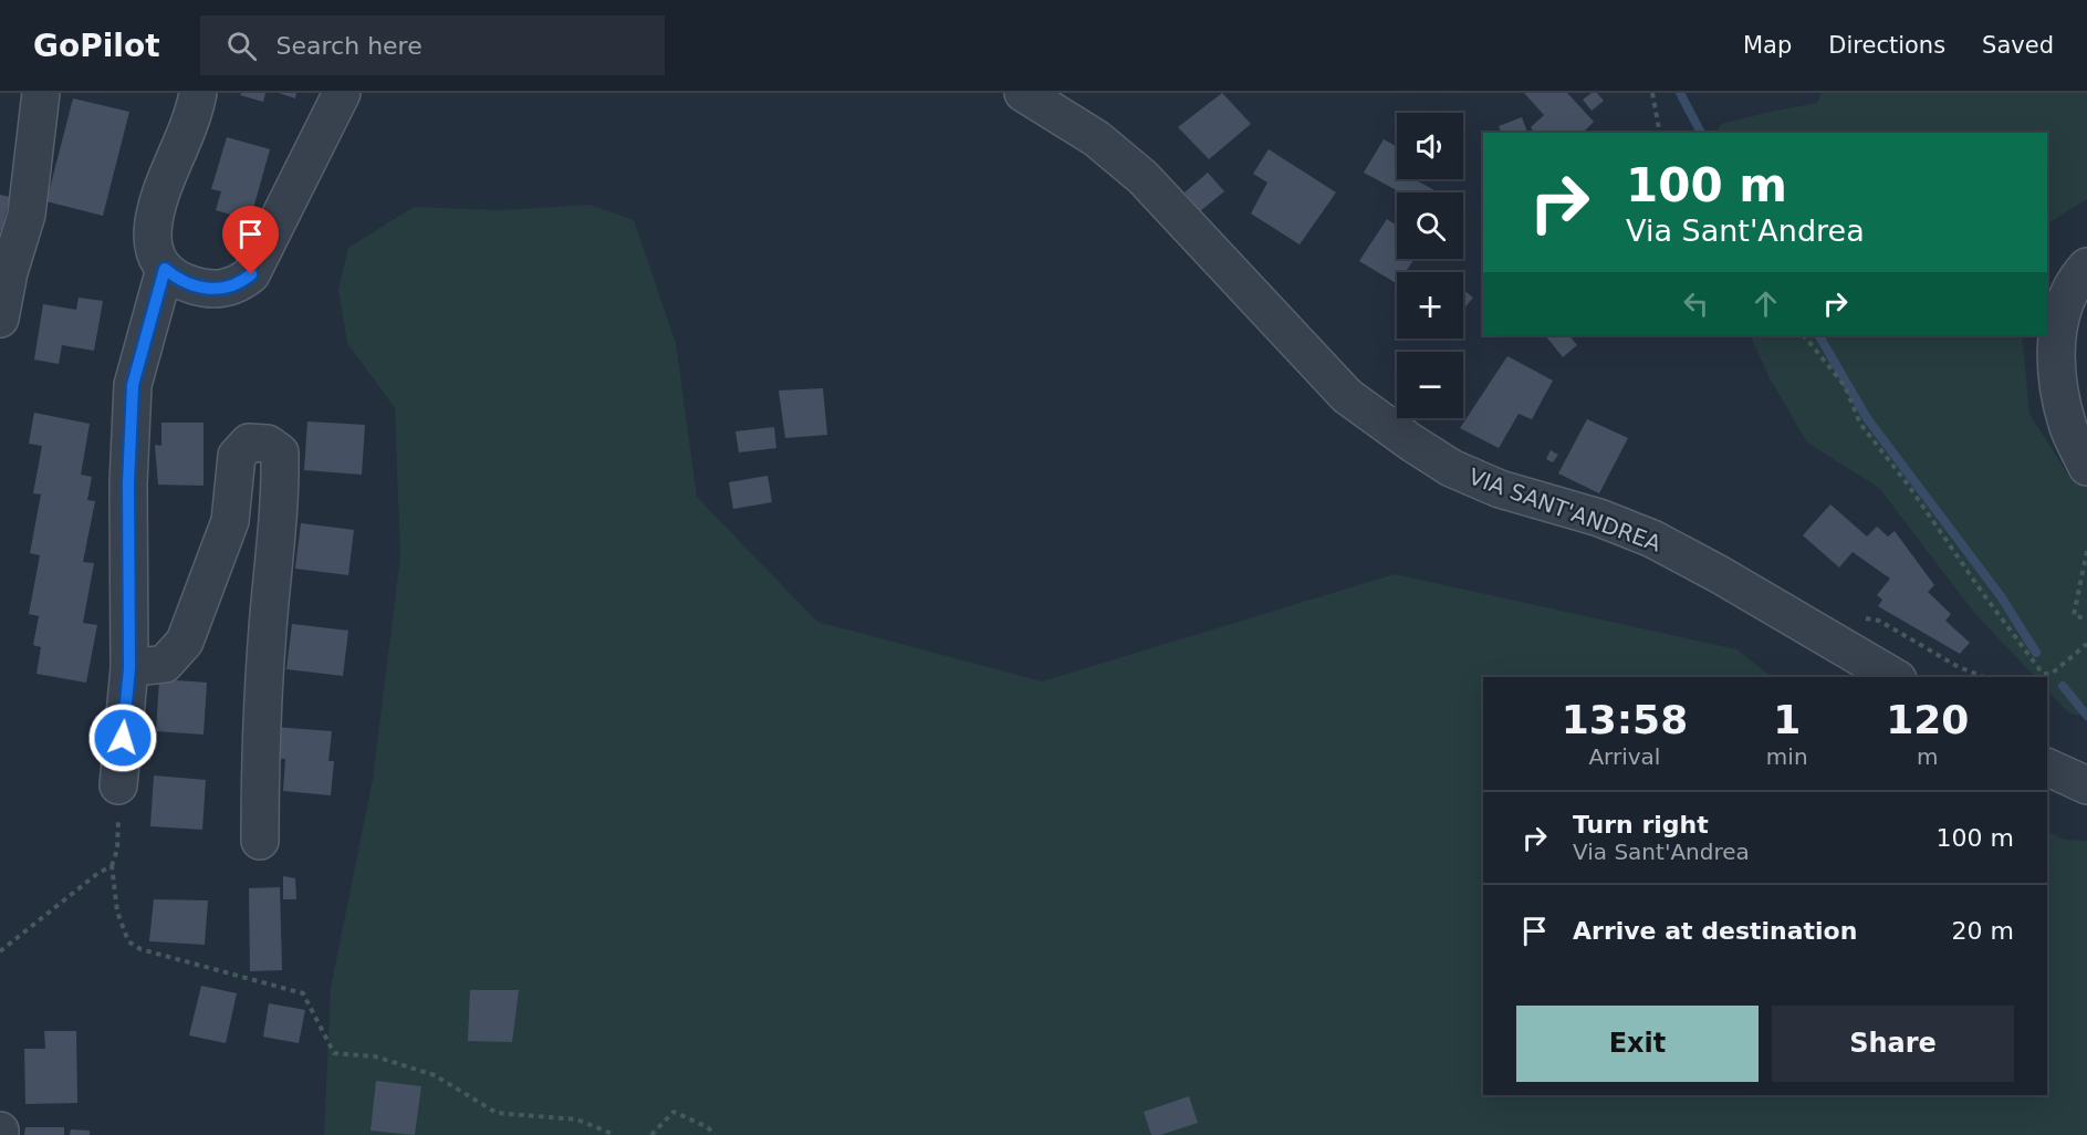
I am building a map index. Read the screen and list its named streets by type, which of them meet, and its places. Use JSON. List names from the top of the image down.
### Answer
{
  "streets": {
    "street": ["VIA SANT'ANDREA"]
  },
  "page": {
    "header": "GoPilot",
    "search": "Search here",
    "nav": ["Map", "Directions", "Saved"],
    "map_buttons": ["+", "−"],
    "turn": ["100 m", "Via Sant'Andrea"],
    "eta": [
      "13:58",
      "Arrival",
      "1",
      "min",
      "120",
      "m"
    ],
    "list": [
      {
        "name": "Turn right",
        "note": "Via Sant'Andrea",
        "value": "100 m"
      },
      {
        "name": "Arrive at destination",
        "value": "20 m"
      }
    ],
    "buttons": ["Exit", "Share"]
  }
}
